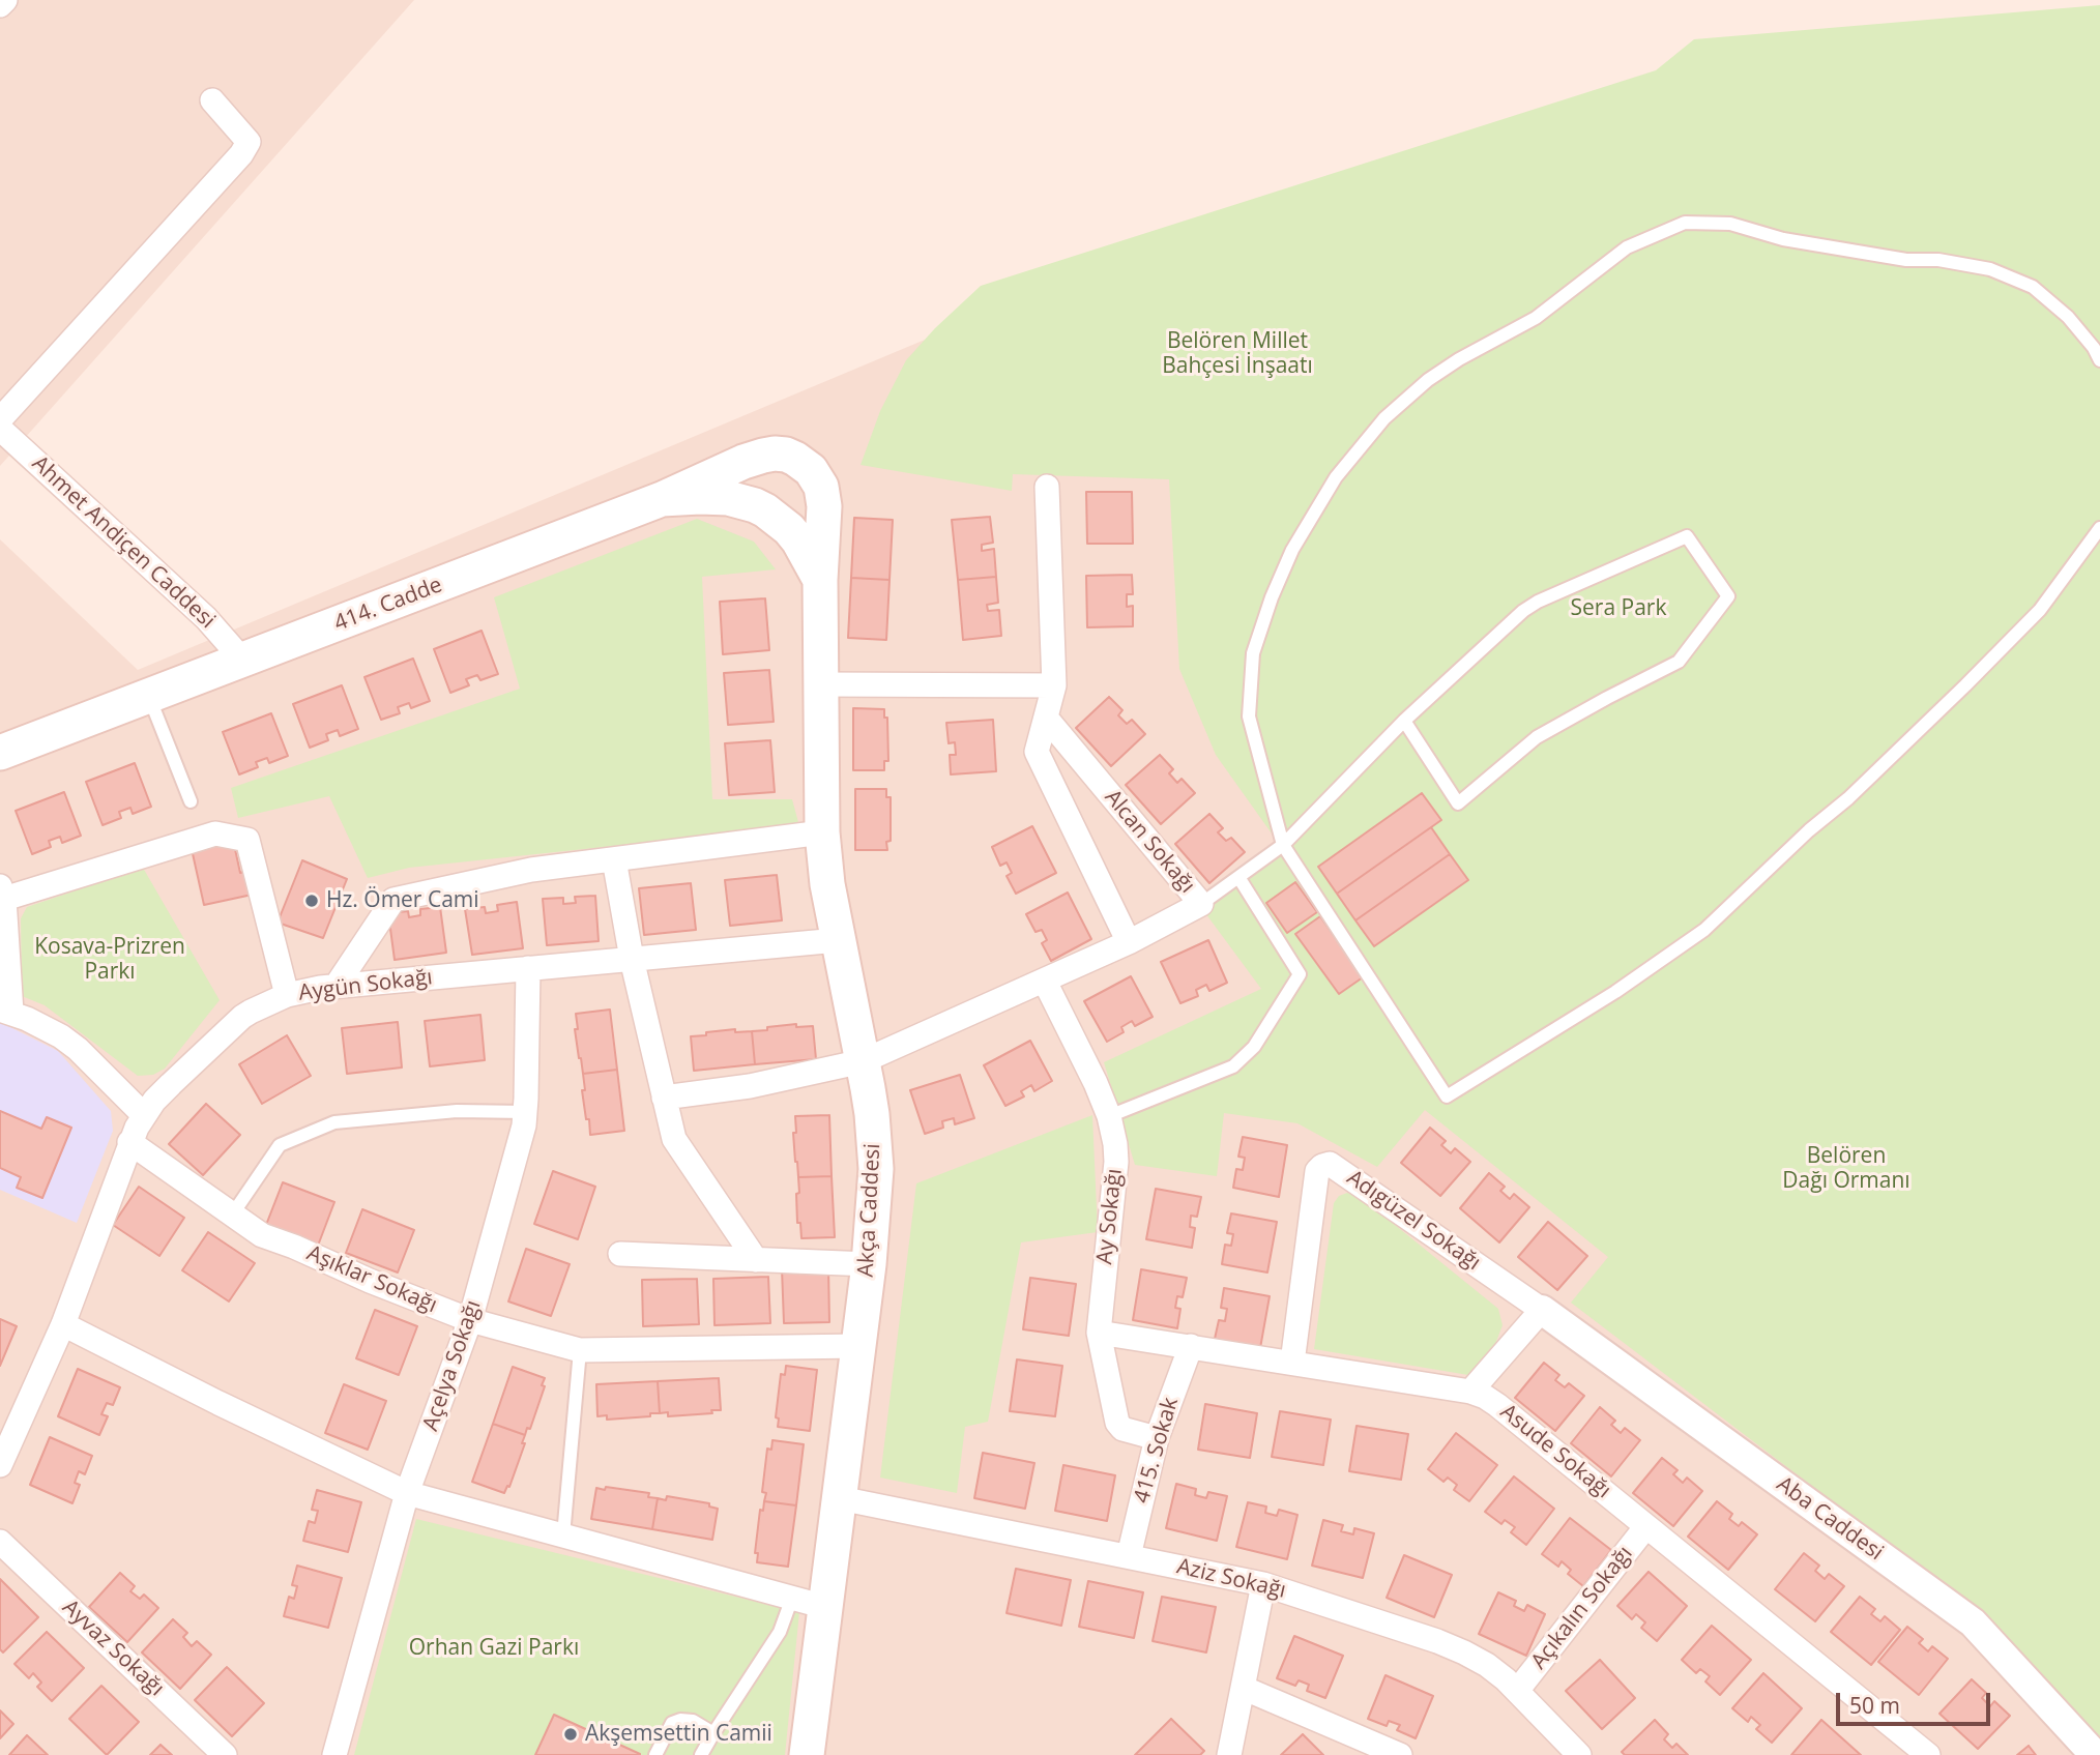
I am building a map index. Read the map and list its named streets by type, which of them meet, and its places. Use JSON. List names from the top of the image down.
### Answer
{
  "streets": {
    "main road": ["414. Cadde", "Akça Caddesi"],
    "street": [
      "Ahmet Andiçen Caddesi",
      "Alcan Sokağı",
      "Aygün Sokağı",
      "Ay Sokağı",
      "Adıgüzel Sokağı",
      "Aşıklar Sokağı",
      "Açelya Sokağı",
      "415. Sokak",
      "Asude Sokağı",
      "Aba Caddesi",
      "Aziz Sokağı",
      "Açıkalın Sokağı",
      "Ayvaz Sokağı"
    ]
  },
  "crossings": [
    ["Ahmet Andiçen Caddesi", "414. Cadde"],
    ["414. Cadde", "Akça Caddesi"],
    ["Alcan Sokağı", "Akça Caddesi"],
    ["Alcan Sokağı", "Ay Sokağı"],
    ["Aygün Sokağı", "Akça Caddesi"],
    ["Aygün Sokağı", "Aşıklar Sokağı"],
    ["Aygün Sokağı", "Açelya Sokağı"],
    ["Akça Caddesi", "Aşıklar Sokağı"],
    ["Akça Caddesi", "Aziz Sokağı"],
    ["Ay Sokağı", "415. Sokak"],
    ["Ay Sokağı", "Asude Sokağı"],
    ["Adıgüzel Sokağı", "Asude Sokağı"],
    ["Adıgüzel Sokağı", "Aba Caddesi"],
    ["Aşıklar Sokağı", "Açelya Sokağı"],
    ["415. Sokak", "Asude Sokağı"],
    ["415. Sokak", "Aziz Sokağı"],
    ["Asude Sokağı", "Açıkalın Sokağı"],
    ["Aziz Sokağı", "Açıkalın Sokağı"]
  ],
  "parks": [
    "Belören Millet Bahçesi İnşaatı",
    "Sera Park",
    "Kosava-Prizren Parkı",
    "Belören Dağı Ormanı",
    "Orhan Gazi Parkı"
  ],
  "places": ["Hz. Ömer Cami", "Akşemsettin Camii"],
  "scale_bar": "50 m"
}
